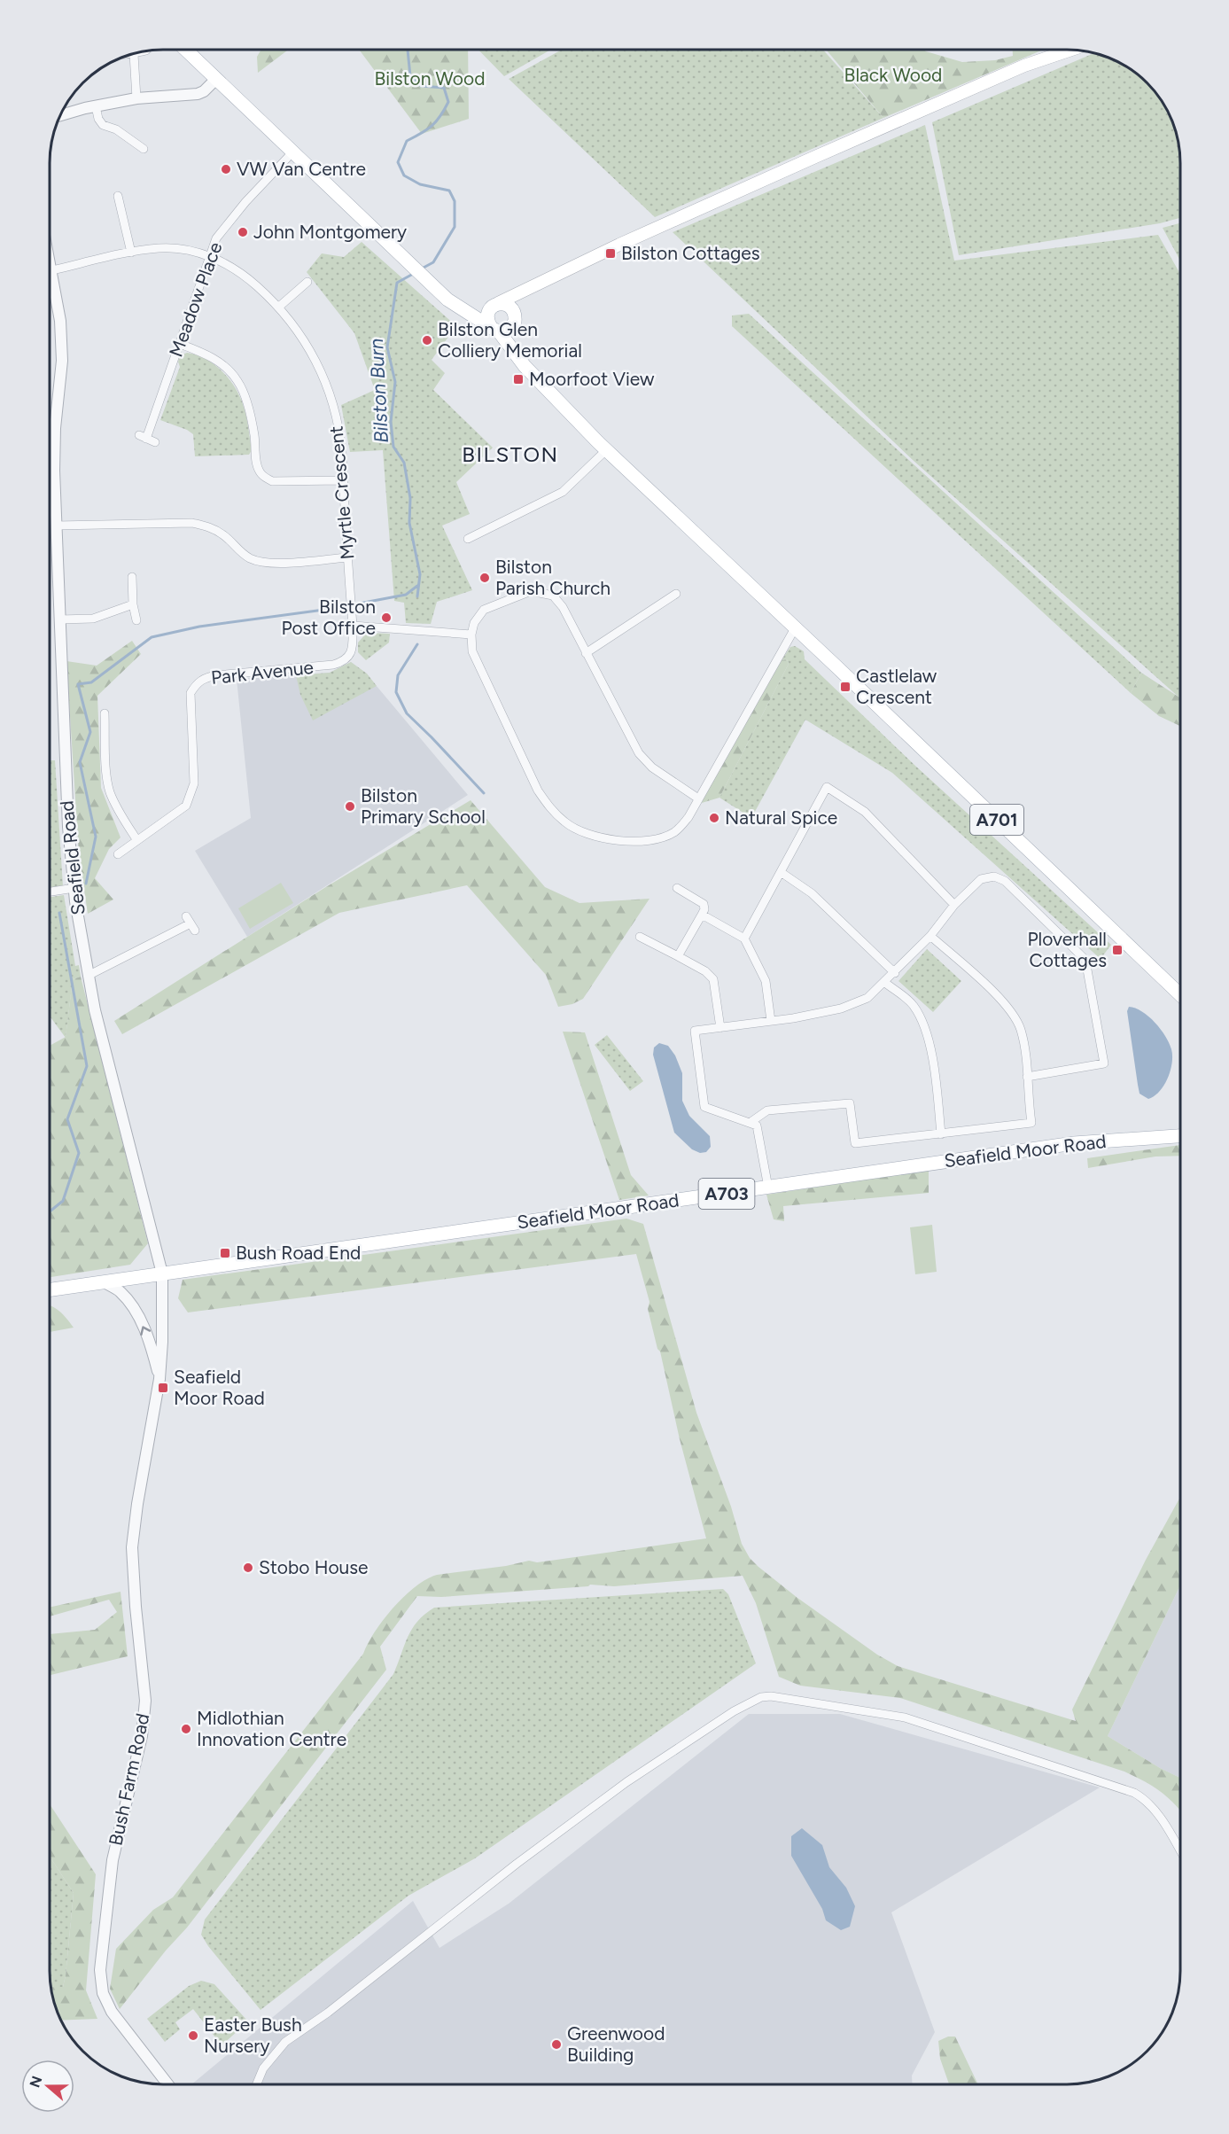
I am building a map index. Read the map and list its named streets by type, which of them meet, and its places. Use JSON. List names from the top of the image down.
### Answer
{
  "streets": {
    "main road": ["A701", "Seafield Moor Road", "A703"],
    "street": [
      "Meadow Place",
      "Myrtle Crescent",
      "Park Avenue",
      "Seafield Road",
      "Bush Farm Road"
    ]
  },
  "crossings": [
    ["Meadow Place", "Myrtle Crescent"],
    ["Meadow Place", "A701"],
    ["Myrtle Crescent", "Park Avenue"],
    ["Myrtle Crescent", "Seafield Road"],
    ["Seafield Road", "Seafield Moor Road"],
    ["Seafield Road", "Bush Farm Road"],
    ["Seafield Moor Road", "Bush Farm Road"]
  ],
  "districts": ["BILSTON"],
  "water": ["Bilston Burn"],
  "parks": ["Black Wood", "Bilston Wood"],
  "places": {
    "other": [
      "VW Van Centre",
      "John Montgomery",
      "Bilston Glen Colliery Memorial",
      "Bilston Parish Church",
      "Bilston Post Office",
      "Bilston Primary School",
      "Natural Spice",
      "Stobo House",
      "Midlothian Innovation Centre",
      "Easter Bush Nursery",
      "Greenwood Building"
    ],
    "transit": [
      "Bilston Cottages",
      "Moorfoot View",
      "Castlelaw Crescent",
      "Ploverhall Cottages",
      "Bush Road End",
      "Seafield Moor Road"
    ]
  },
  "north": "left"
}
